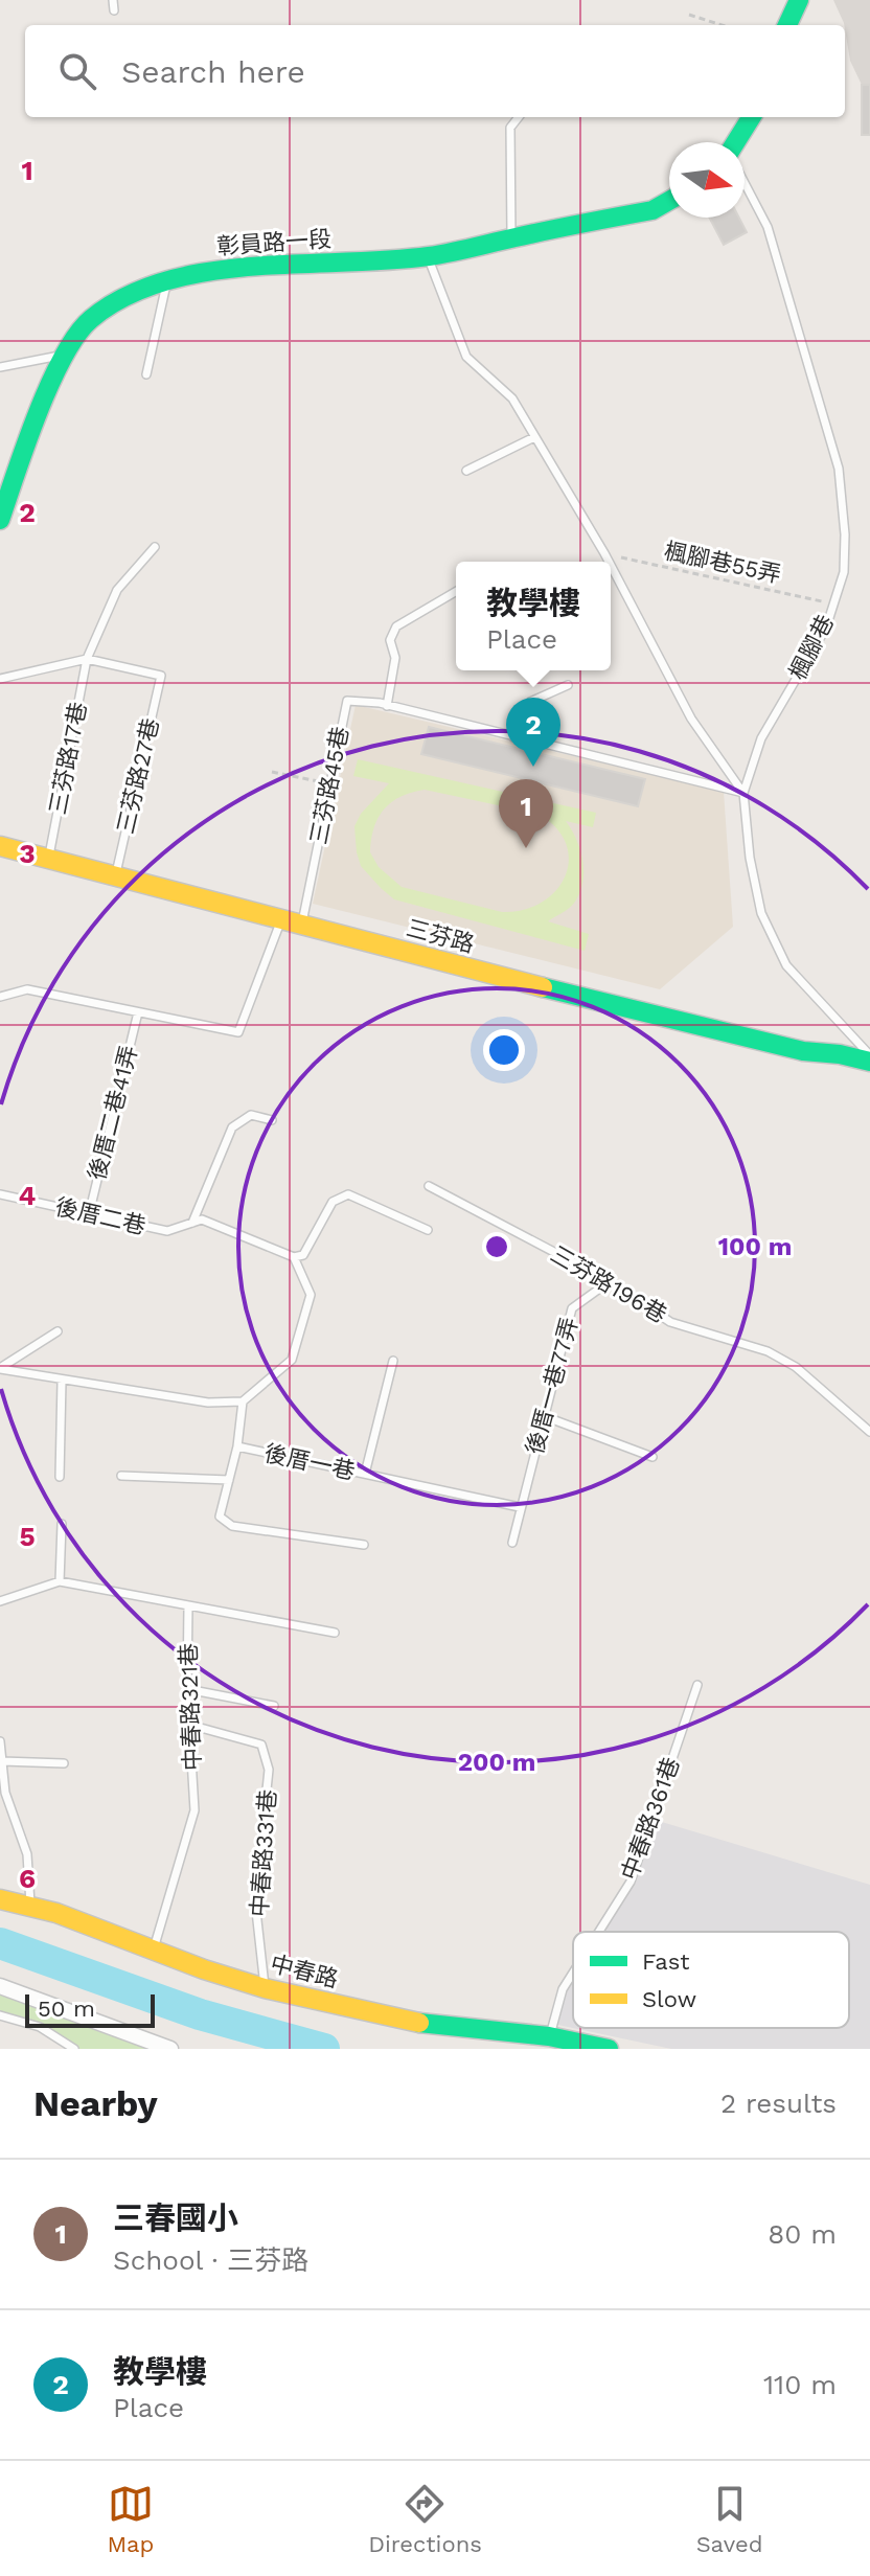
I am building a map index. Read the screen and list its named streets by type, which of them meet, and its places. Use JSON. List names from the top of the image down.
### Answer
{
  "streets": {
    "street": ["彰員路一段", "三芬路", "中春路"],
    "lane": [
      "楓腳巷",
      "三芬路17巷",
      "三芬路27巷",
      "三芬路45巷",
      "後厝二巷41弄",
      "後厝二巷",
      "三芬路196巷",
      "後厝一巷77弄",
      "後厝一巷",
      "中春路321巷",
      "中春路361巷",
      "中春路331巷"
    ],
    "path": ["楓腳巷55弄"]
  },
  "crossings": [
    ["楓腳巷55弄", "楓腳巷"],
    ["楓腳巷", "三芬路45巷"],
    ["楓腳巷", "三芬路"],
    ["三芬路17巷", "三芬路27巷"],
    ["三芬路17巷", "三芬路"],
    ["三芬路27巷", "三芬路"],
    ["三芬路45巷", "三芬路"],
    ["後厝二巷41弄", "後厝二巷"],
    ["三芬路196巷", "後厝一巷77弄"],
    ["後厝一巷77弄", "後厝一巷"],
    ["中春路321巷", "中春路331巷"],
    ["中春路321巷", "中春路"],
    ["中春路361巷", "中春路"],
    ["中春路331巷", "中春路"]
  ],
  "legend": ["Fast", "Slow"],
  "scale_bar": "50 m",
  "north": "right",
  "page": {
    "search": "Search here",
    "popup": ["教學樓", "Place"],
    "pins": ["2", "1"],
    "scale": "50 m",
    "heading": ["Nearby", "2 results"],
    "list": [
      {
        "mark": "1",
        "name": "三春國小",
        "note": "School · 三芬路",
        "value": "80 m"
      },
      {
        "mark": "2",
        "name": "教學樓",
        "note": "Place",
        "value": "110 m"
      }
    ],
    "nav": ["Map", "Directions", "Saved"]
  },
  "grid": {
    "rows": [
      "1",
      "2",
      "3",
      "4",
      "5",
      "6"
    ]
  },
  "rings": ["100 m", "200 m"]
}
